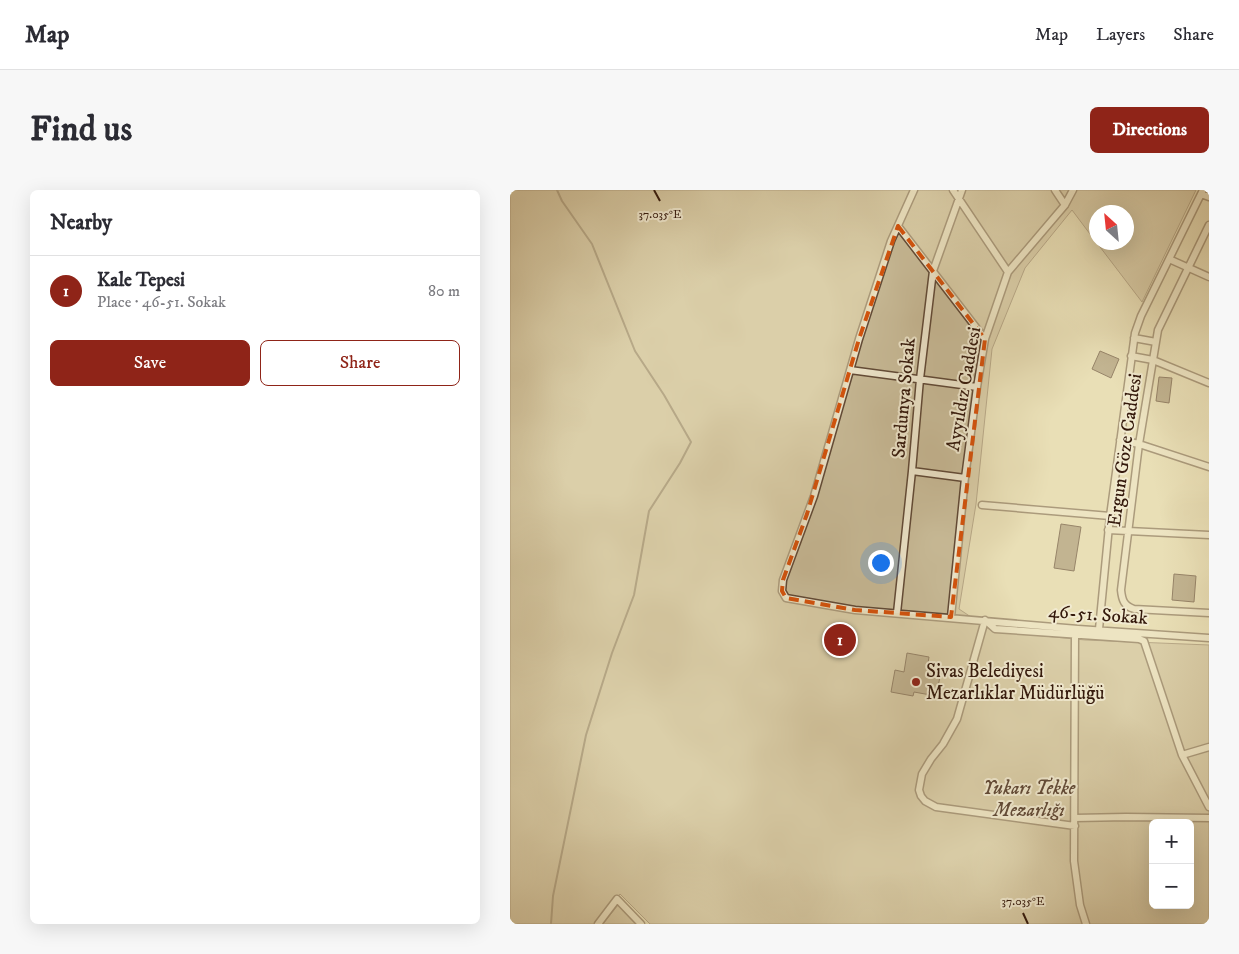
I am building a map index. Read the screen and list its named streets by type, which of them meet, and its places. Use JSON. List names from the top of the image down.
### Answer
{
  "streets": {
    "street": [
      "Ayyıldız Caddesi",
      "Sardunya Sokak",
      "Ergun Göze Caddesi",
      "46-51. Sokak"
    ]
  },
  "crossings": [
    ["Ayyıldız Caddesi", "46-51. Sokak"],
    ["Sardunya Sokak", "46-51. Sokak"],
    ["Ergun Göze Caddesi", "46-51. Sokak"]
  ],
  "parks": ["Yukarı Tekke Mezarlığı"],
  "places": ["Sivas Belediyesi Mezarlıklar Müdürlüğü"],
  "north": "top left",
  "page": {
    "header": "Map",
    "nav": ["Map", "Layers", "Share"],
    "buttons": [
      "Directions",
      ["Save", "Share"]
    ],
    "title": "Find us",
    "heading": "Nearby",
    "list": [
      {
        "mark": "1",
        "name": "Kale Tepesi",
        "note": "Place · 46-51. Sokak",
        "value": "80 m"
      }
    ],
    "pins": "1",
    "map_buttons": ["+", "−"]
  },
  "coordinates": ["37.035°E"]
}
